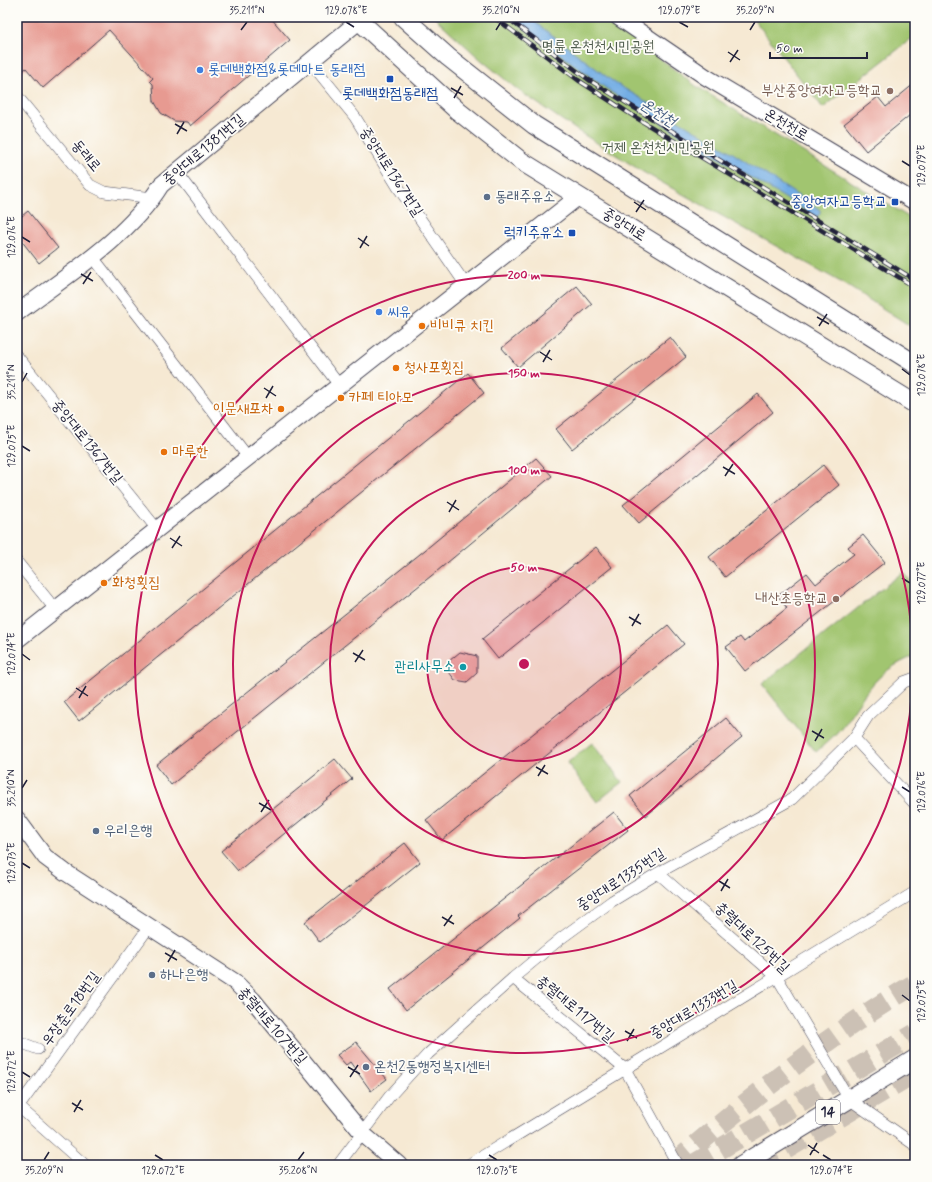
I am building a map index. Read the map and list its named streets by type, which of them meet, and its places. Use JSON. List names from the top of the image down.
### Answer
{
  "streets": {
    "main road": ["중앙대로", "14"],
    "street": [
      "온천천로",
      "중앙대로1381번길",
      "동래로",
      "중앙대로1367번길",
      "중앙대로1335번길",
      "충렬대로125번길",
      "우장춘로18번길",
      "충렬대로117번길",
      "중앙대로1333번길",
      "충렬대로107번길"
    ]
  },
  "crossings": [
    ["중앙대로1381번길", "동래로"],
    ["중앙대로1381번길", "중앙대로1367번길"],
    ["중앙대로1381번길", "중앙대로"],
    ["중앙대로1335번길", "충렬대로125번길"],
    ["중앙대로1335번길", "충렬대로117번길"],
    ["중앙대로1335번길", "충렬대로107번길"],
    ["충렬대로125번길", "중앙대로1333번길"],
    ["충렬대로125번길", "14"],
    ["우장춘로18번길", "충렬대로107번길"],
    ["충렬대로117번길", "중앙대로1333번길"]
  ],
  "water": ["온천천"],
  "parks": ["명륜 온천천시민공원", "거제 온천천시민공원"],
  "places": {
    "other": [
      "롯데백화점&롯데마트 동래점",
      "부산중앙여자고등학교",
      "동래주유소",
      "씨유",
      "비비큐 치킨",
      "청사포횟집",
      "카페 티아모",
      "이문새포차",
      "마루한",
      "화청횟집",
      "내산초등학교",
      "관리사무소",
      "우리은행",
      "하나은행",
      "온천2동행정복지센터"
    ],
    "transit": ["롯데백화점동래점", "중앙여자고등학교", "럭키주유소"]
  },
  "scale_bar": "50 m",
  "coordinates": [
    "35.211°N",
    "129.078°E",
    "35.210°N",
    "129.079°E",
    "35.209°N",
    "129.076°E",
    "129.075°E",
    "129.077°E",
    "129.074°E",
    "129.073°E",
    "129.072°E",
    "35.208°N"
  ],
  "rings": [
    "200 m",
    "150 m",
    "100 m",
    "50 m"
  ]
}
